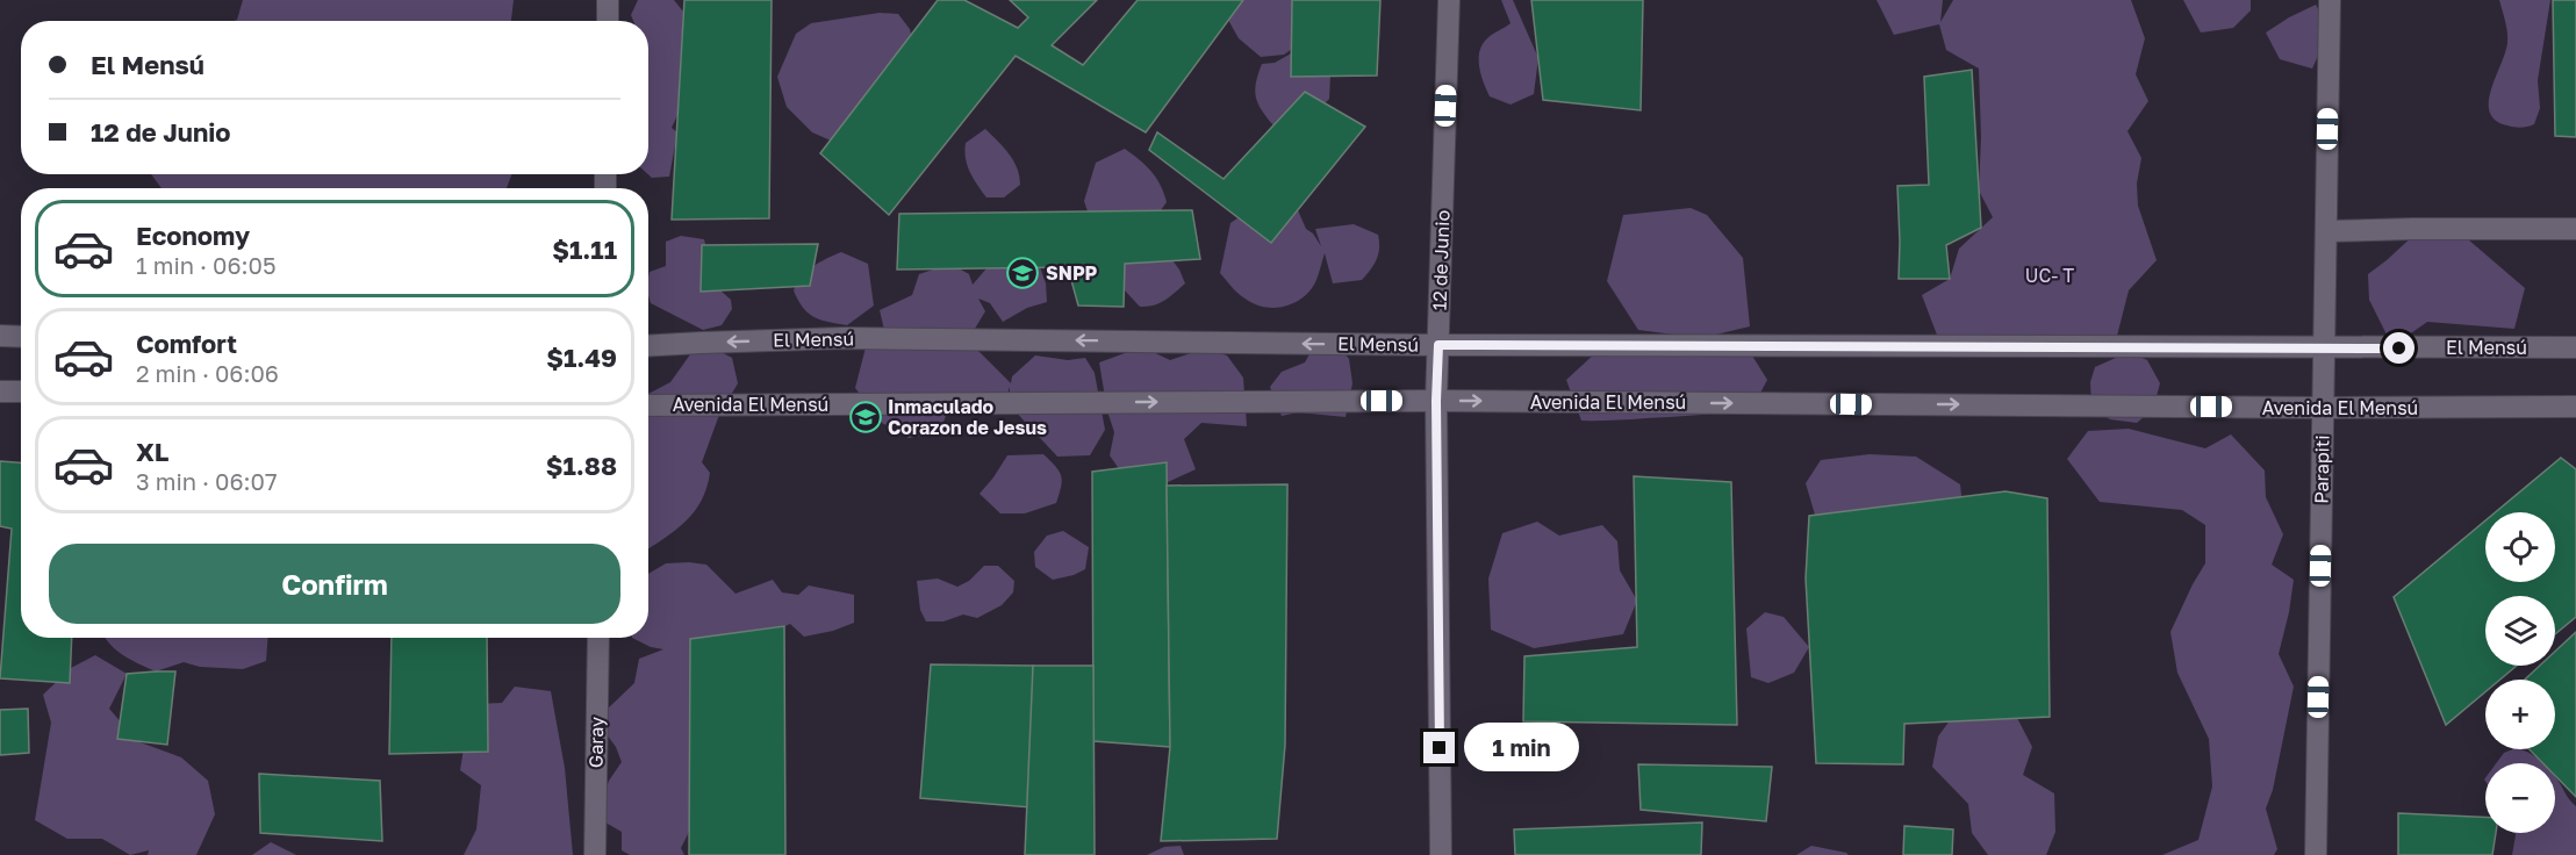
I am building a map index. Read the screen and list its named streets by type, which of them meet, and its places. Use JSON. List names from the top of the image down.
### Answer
{
  "streets": {
    "street": [
      "12 de Junio",
      "El Mensú",
      "Avenida El Mensú",
      "Parapiti",
      "Garay"
    ]
  },
  "crossings": [
    ["12 de Junio", "El Mensú"],
    ["12 de Junio", "Avenida El Mensú"],
    ["El Mensú", "Parapiti"],
    ["Avenida El Mensú", "Parapiti"]
  ],
  "one_way": ["El Mensú", "Avenida El Mensú"],
  "parks": ["UC- T"],
  "places": {
    "school or university": ["SNPP", "Inmaculado Corazon de Jesus"]
  },
  "page": {
    "banner": ["El Mensú", "12 de Junio"],
    "list": [
      {
        "name": "Economy",
        "note": "1 min · 06:05",
        "value": "$1.11"
      },
      {
        "name": "Comfort",
        "note": "2 min · 06:06",
        "value": "$1.49"
      },
      {
        "name": "XL",
        "note": "3 min · 06:07",
        "value": "$1.88"
      }
    ],
    "map_buttons": ["+", "−"],
    "buttons": "Confirm",
    "bubble": "1 min"
  }
}
